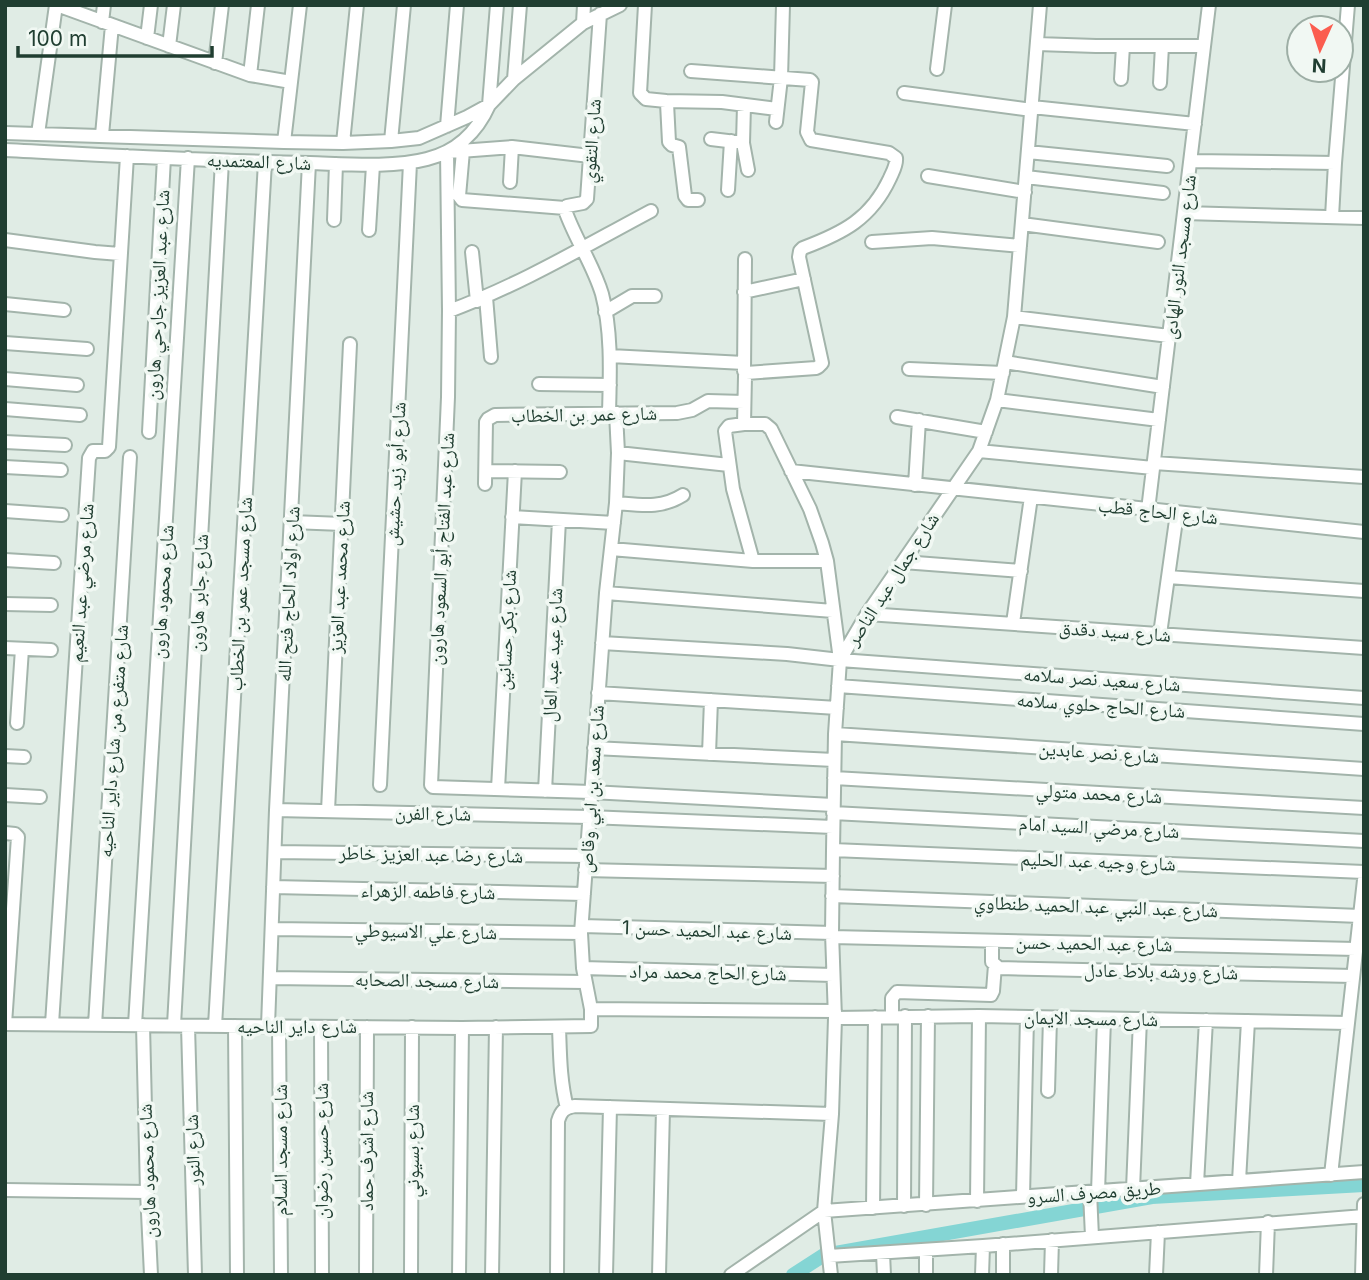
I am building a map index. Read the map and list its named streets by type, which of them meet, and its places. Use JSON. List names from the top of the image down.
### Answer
{
  "streets": {
    "street": [
      "شارع التقوي",
      "شارع المعتمديه",
      "شارع مسجد النور الهادى",
      "شارع عبد العزيز جارحي هارون",
      "شارع عمر بن الخطاب",
      "شارع أبو زيد حشيش",
      "شارع الحاج قطب",
      "شارع عبد الفتاح أبو السعود هارون",
      "شارع محمد عبد العزيز",
      "شارع جمال عبد الناصر",
      "شارع مرضي عبد النعيم",
      "شارع محمود هارون",
      "شارع جابر هارون",
      "شارع مسجد عمر بن الخطاب",
      "شارع اولاد الحاج فتح الله",
      "شارع بكر حسانين",
      "شارع سيد دقدق",
      "شارع عيد عبد العال",
      "شارع سعيد نصر سلامه",
      "شارع الحاج حلوي سلامه",
      "شارع متفرع من شارع داير الناحيه",
      "شارع نصر عابدين",
      "شارع سعد بن ابي وقاص",
      "شارع محمد متولي",
      "شارع الفرن",
      "شارع مرضي السيد امام",
      "شارع رضا عبد العزيز خاطر",
      "شارع وجيه عبد الحليم",
      "شارع فاطمه الزهراء",
      "شارع عبد النبي عبد الحميد طنطاوي",
      "شارع عبد الحميد حسن 1",
      "شارع علي الاسيوطي",
      "شارع عبد الحميد حسن",
      "شارع ورشه بلاط عادل",
      "شارع الحاج محمد مراد",
      "شارع مسجد الصحابه",
      "شارع مسجد الايمان",
      "شارع داير الناحيه",
      "شارع النور",
      "شارع مسجد السلام",
      "شارع حسين رضوان",
      "شارع اشرف حماد",
      "شارع بسيوني",
      "طريق مصرف السرو"
    ]
  },
  "crossings": [
    ["شارع التقوي", "شارع المعتمديه"],
    ["شارع التقوي", "شارع عمر بن الخطاب"],
    ["شارع التقوي", "شارع سعد بن ابي وقاص"],
    ["شارع المعتمديه", "شارع عبد العزيز جارحي هارون"],
    ["شارع المعتمديه", "شارع أبو زيد حشيش"],
    ["شارع المعتمديه", "شارع عبد الفتاح أبو السعود هارون"],
    ["شارع المعتمديه", "شارع مرضي عبد النعيم"],
    ["شارع المعتمديه", "شارع محمود هارون"],
    ["شارع المعتمديه", "شارع جابر هارون"],
    ["شارع المعتمديه", "شارع مسجد عمر بن الخطاب"],
    ["شارع المعتمديه", "شارع اولاد الحاج فتح الله"],
    ["شارع مسجد النور الهادى", "شارع الحاج قطب"],
    ["شارع عمر بن الخطاب", "شارع بكر حسانين"],
    ["شارع الحاج قطب", "شارع جمال عبد الناصر"],
    ["شارع عبد الفتاح أبو السعود هارون", "شارع بكر حسانين"],
    ["شارع عبد الفتاح أبو السعود هارون", "شارع عيد عبد العال"],
    ["شارع عبد الفتاح أبو السعود هارون", "شارع سعد بن ابي وقاص"],
    ["شارع عبد الفتاح أبو السعود هارون", "شارع مرضي السيد امام"],
    ["شارع محمد عبد العزيز", "شارع الفرن"],
    ["شارع جمال عبد الناصر", "شارع سيد دقدق"],
    ["شارع جمال عبد الناصر", "شارع سعيد نصر سلامه"],
    ["شارع جمال عبد الناصر", "شارع الحاج حلوي سلامه"],
    ["شارع جمال عبد الناصر", "شارع نصر عابدين"],
    ["شارع جمال عبد الناصر", "شارع محمد متولي"],
    ["شارع جمال عبد الناصر", "شارع الفرن"],
    ["شارع جمال عبد الناصر", "شارع مرضي السيد امام"],
    ["شارع جمال عبد الناصر", "شارع وجيه عبد الحليم"],
    ["شارع جمال عبد الناصر", "شارع عبد النبي عبد الحميد طنطاوي"],
    ["شارع جمال عبد الناصر", "شارع عبد الحميد حسن 1"],
    ["شارع جمال عبد الناصر", "شارع عبد الحميد حسن"],
    ["شارع جمال عبد الناصر", "شارع الحاج محمد مراد"],
    ["شارع جمال عبد الناصر", "شارع مسجد الايمان"],
    ["شارع جمال عبد الناصر", "طريق مصرف السرو"],
    ["شارع مرضي عبد النعيم", "شارع داير الناحيه"],
    ["شارع محمود هارون", "شارع داير الناحيه"],
    ["شارع جابر هارون", "شارع داير الناحيه"],
    ["شارع مسجد عمر بن الخطاب", "شارع داير الناحيه"],
    ["شارع اولاد الحاج فتح الله", "شارع الفرن"],
    ["شارع اولاد الحاج فتح الله", "شارع رضا عبد العزيز خاطر"],
    ["شارع اولاد الحاج فتح الله", "شارع فاطمه الزهراء"],
    ["شارع اولاد الحاج فتح الله", "شارع علي الاسيوطي"],
    ["شارع اولاد الحاج فتح الله", "شارع مسجد الصحابه"],
    ["شارع اولاد الحاج فتح الله", "شارع داير الناحيه"],
    ["شارع اولاد الحاج فتح الله", "شارع مسجد السلام"],
    ["شارع سعيد نصر سلامه", "شارع سعد بن ابي وقاص"],
    ["شارع متفرع من شارع داير الناحيه", "شارع داير الناحيه"],
    ["شارع سعد بن ابي وقاص", "شارع الفرن"],
    ["شارع سعد بن ابي وقاص", "شارع مرضي السيد امام"],
    ["شارع سعد بن ابي وقاص", "شارع رضا عبد العزيز خاطر"],
    ["شارع سعد بن ابي وقاص", "شارع فاطمه الزهراء"],
    ["شارع سعد بن ابي وقاص", "شارع عبد الحميد حسن 1"],
    ["شارع سعد بن ابي وقاص", "شارع علي الاسيوطي"],
    ["شارع سعد بن ابي وقاص", "شارع الحاج محمد مراد"],
    ["شارع سعد بن ابي وقاص", "شارع مسجد الصحابه"],
    ["شارع سعد بن ابي وقاص", "شارع مسجد الايمان"],
    ["شارع سعد بن ابي وقاص", "شارع داير الناحيه"],
    ["شارع عبد الحميد حسن 1", "شارع علي الاسيوطي"],
    ["شارع عبد الحميد حسن 1", "شارع عبد الحميد حسن"],
    ["شارع داير الناحيه", "شارع النور"],
    ["شارع داير الناحيه", "شارع مسجد السلام"],
    ["شارع داير الناحيه", "شارع حسين رضوان"],
    ["شارع داير الناحيه", "شارع اشرف حماد"],
    ["شارع داير الناحيه", "شارع بسيوني"]
  ],
  "scale_bar": "100 m",
  "north": "bottom"
}
